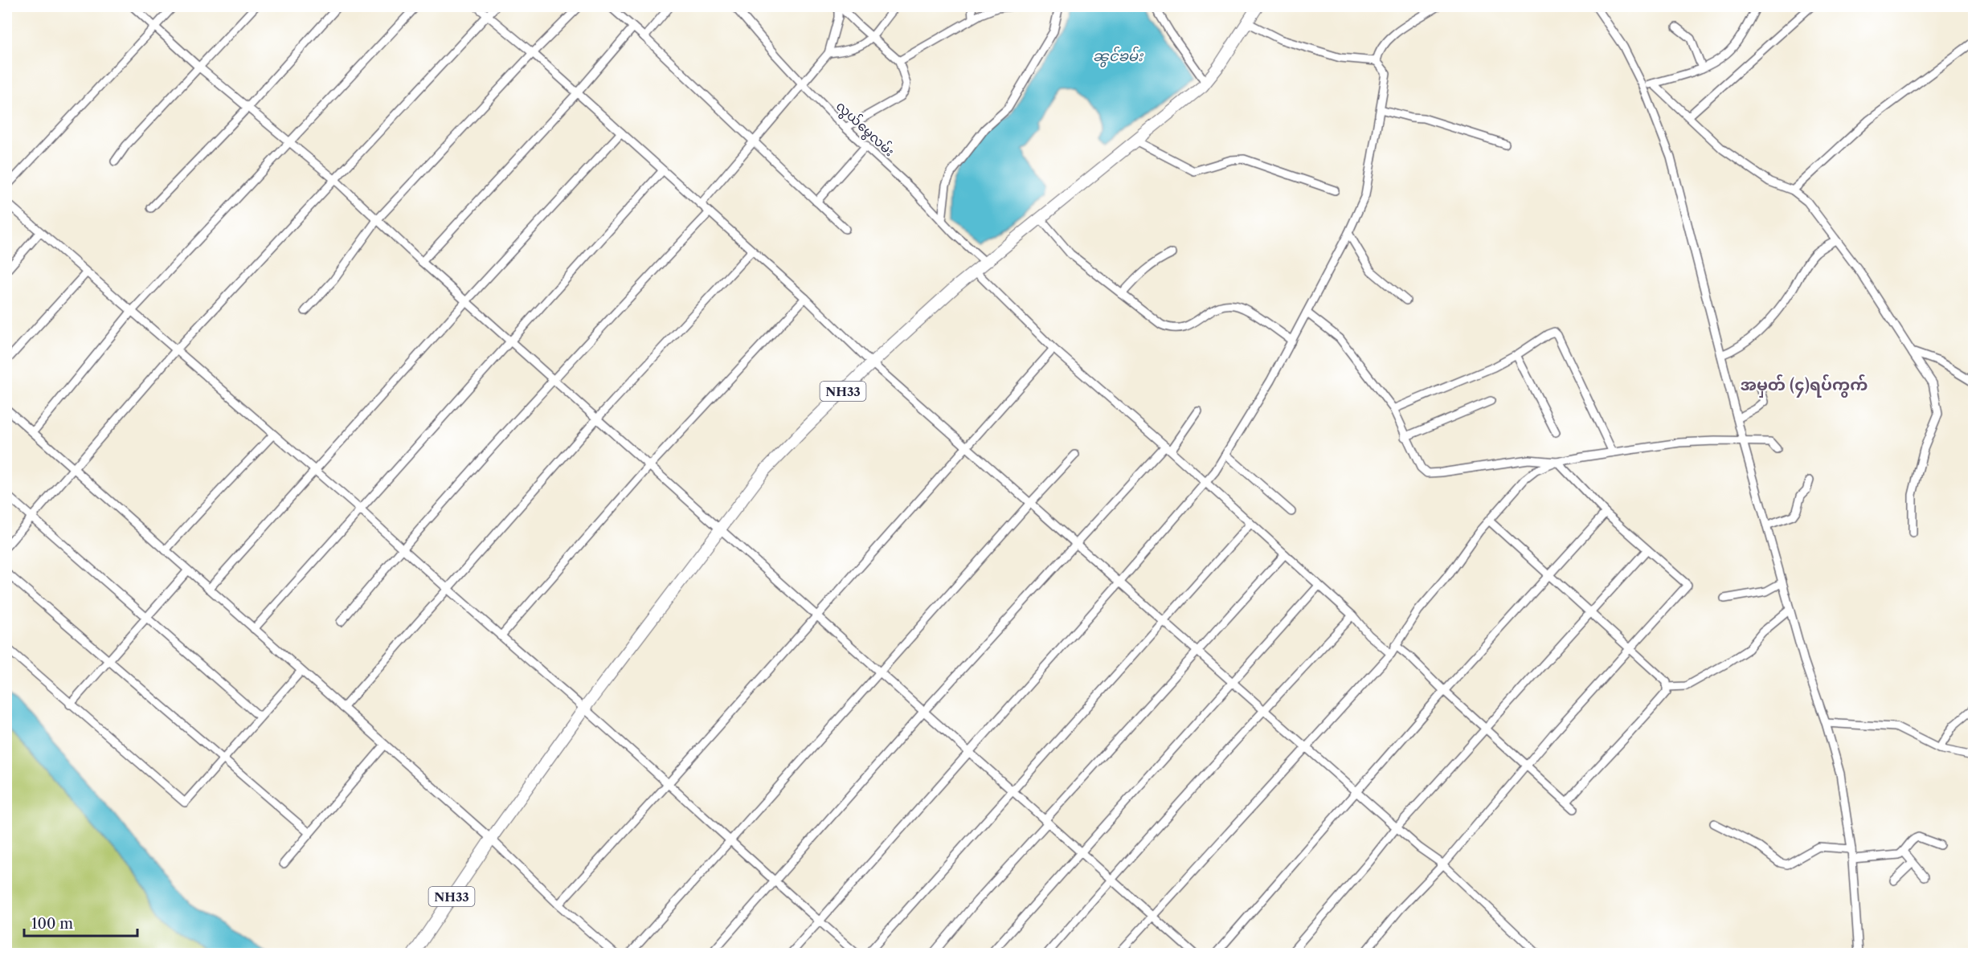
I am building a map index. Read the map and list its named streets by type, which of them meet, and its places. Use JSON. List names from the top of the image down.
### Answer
{
  "streets": {
    "highway": ["NH33"],
    "street": ["လွယ်မွေလမ်း"]
  },
  "crossings": [
    ["လွယ်မွေလမ်း", "NH33"]
  ],
  "districts": ["အမှတ် (၄)ရပ်ကွက်"],
  "water": ["ၼွင်ၶမ်း"],
  "scale_bar": "100 m"
}
